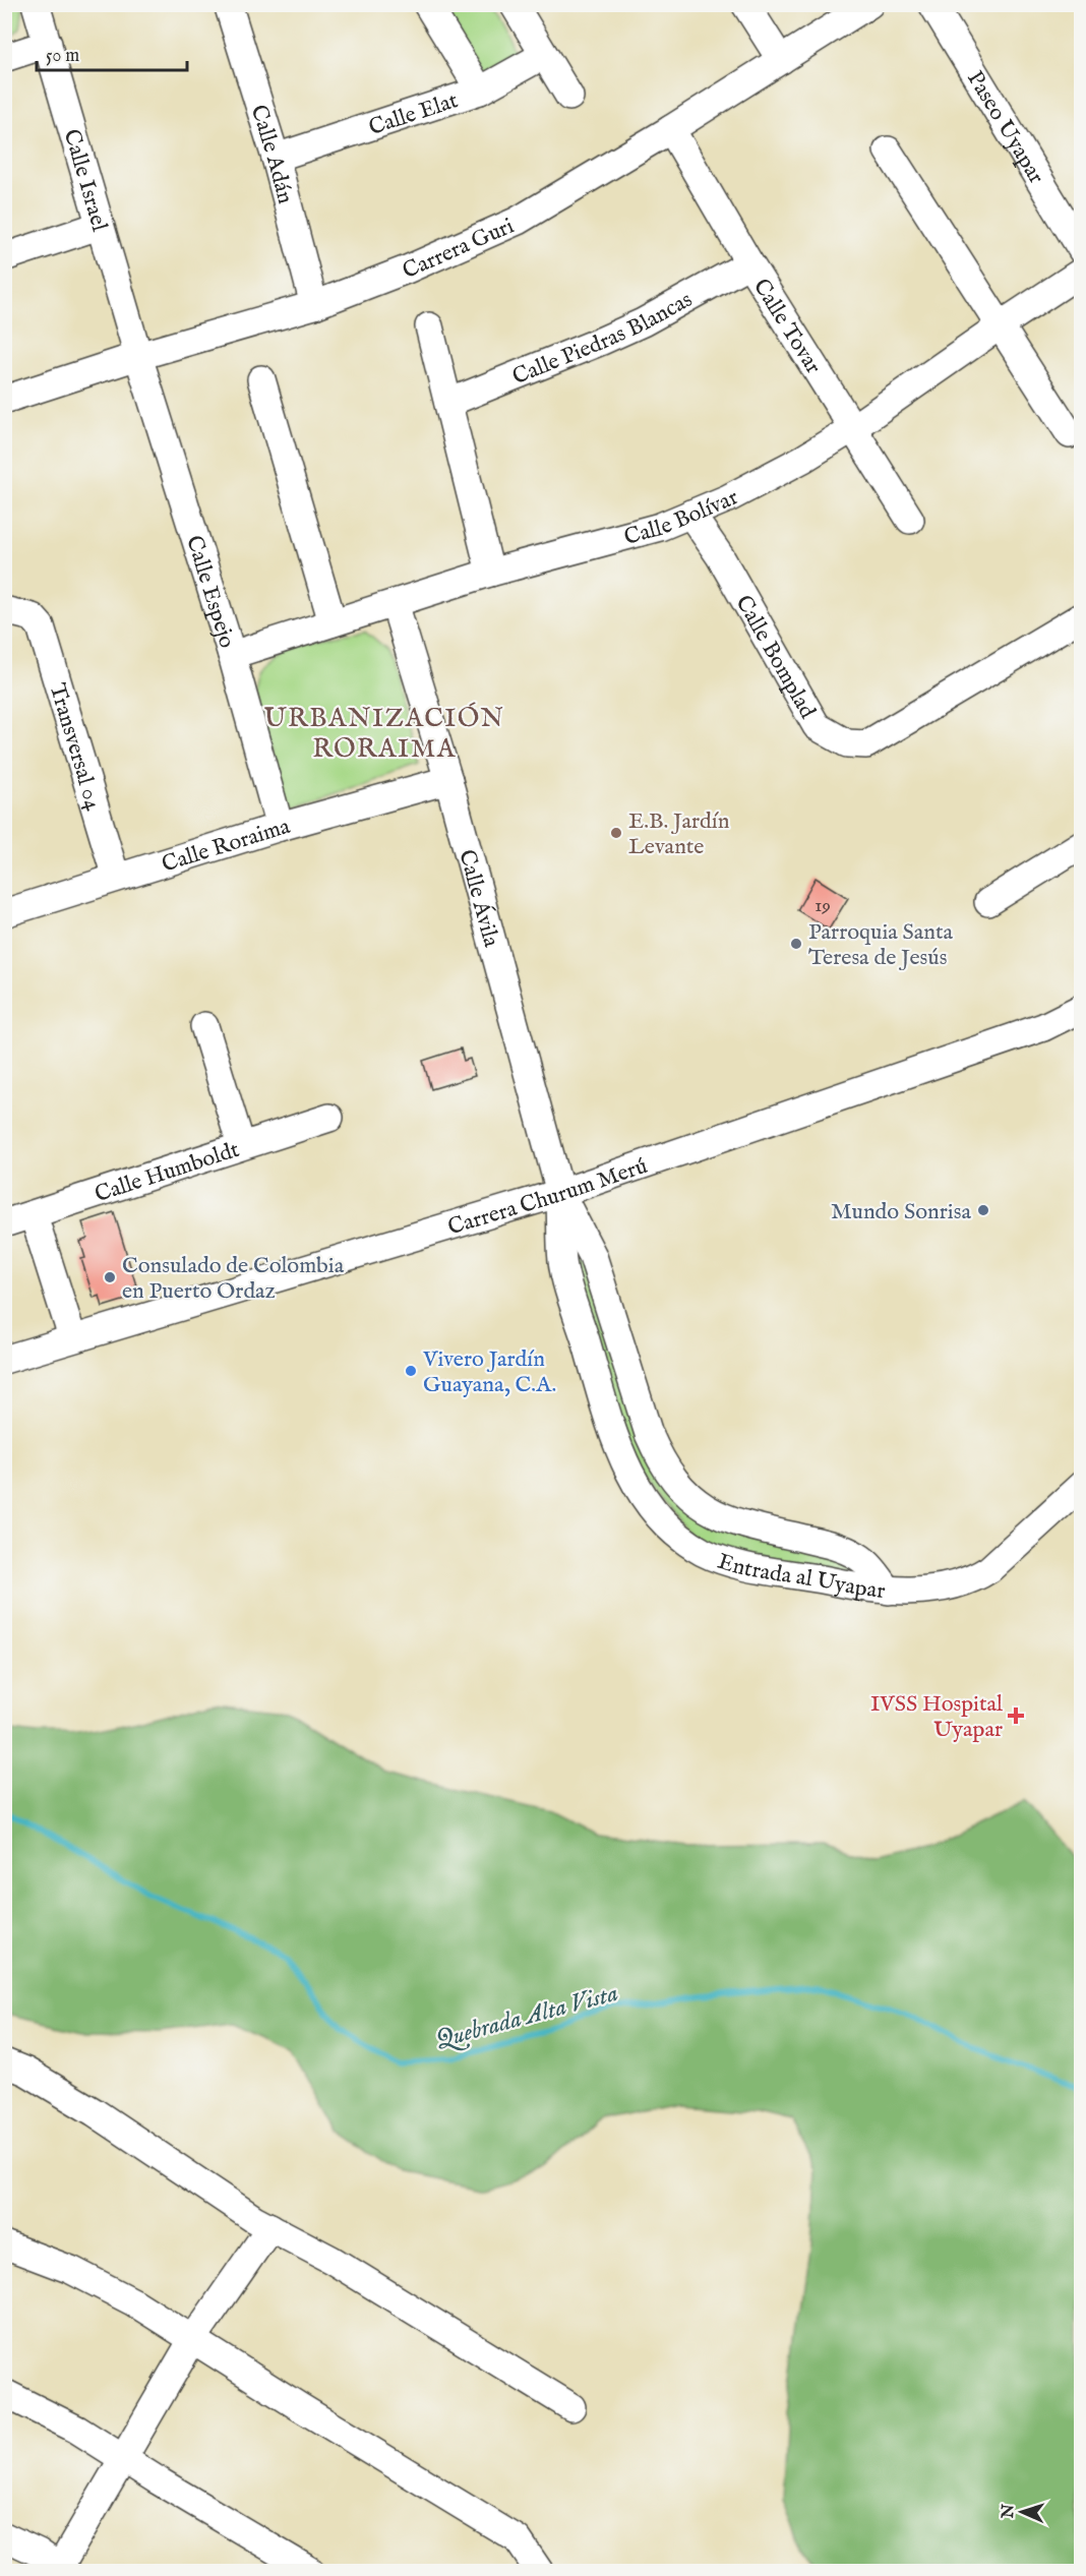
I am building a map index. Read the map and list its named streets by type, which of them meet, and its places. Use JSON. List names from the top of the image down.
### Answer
{
  "streets": {
    "street": [
      "Calle Elat",
      "Paseo Uyapar",
      "Calle Adán",
      "Calle Israel",
      "Carrera Guri",
      "Calle Tovar",
      "Calle Piedras Blancas",
      "Calle Bolívar",
      "Calle Espejo",
      "Calle Bomplad",
      "Transversal 04",
      "Calle Roraima",
      "Calle Ávila",
      "Calle Humboldt",
      "Carrera Churum Merú",
      "Entrada al Uyapar"
    ]
  },
  "crossings": [
    ["Calle Elat", "Calle Adán"],
    ["Calle Adán", "Carrera Guri"],
    ["Calle Israel", "Carrera Guri"],
    ["Calle Israel", "Calle Espejo"],
    ["Carrera Guri", "Calle Tovar"],
    ["Carrera Guri", "Calle Espejo"],
    ["Calle Tovar", "Calle Piedras Blancas"],
    ["Calle Tovar", "Calle Bolívar"],
    ["Calle Bolívar", "Calle Espejo"],
    ["Calle Bolívar", "Calle Bomplad"],
    ["Calle Bolívar", "Calle Ávila"],
    ["Calle Espejo", "Calle Roraima"],
    ["Transversal 04", "Calle Roraima"],
    ["Calle Roraima", "Calle Ávila"],
    ["Calle Ávila", "Carrera Churum Merú"],
    ["Calle Ávila", "Entrada al Uyapar"],
    ["Carrera Churum Merú", "Entrada al Uyapar"]
  ],
  "districts": ["URBANIZACIÓN RORAIMA"],
  "water": ["Quebrada Alta Vista"],
  "places": {
    "other": [
      "E.B. Jardín Levante",
      "Parroquia Santa Teresa de Jesús",
      "Mundo Sonrisa",
      "Consulado de Colombia en Puerto Ordaz",
      "Vivero Jardín Guayana, C.A."
    ],
    "health": ["IVSS Hospital Uyapar"]
  },
  "house_numbers": ["19"],
  "scale_bar": "50 m",
  "north": "left"
}
